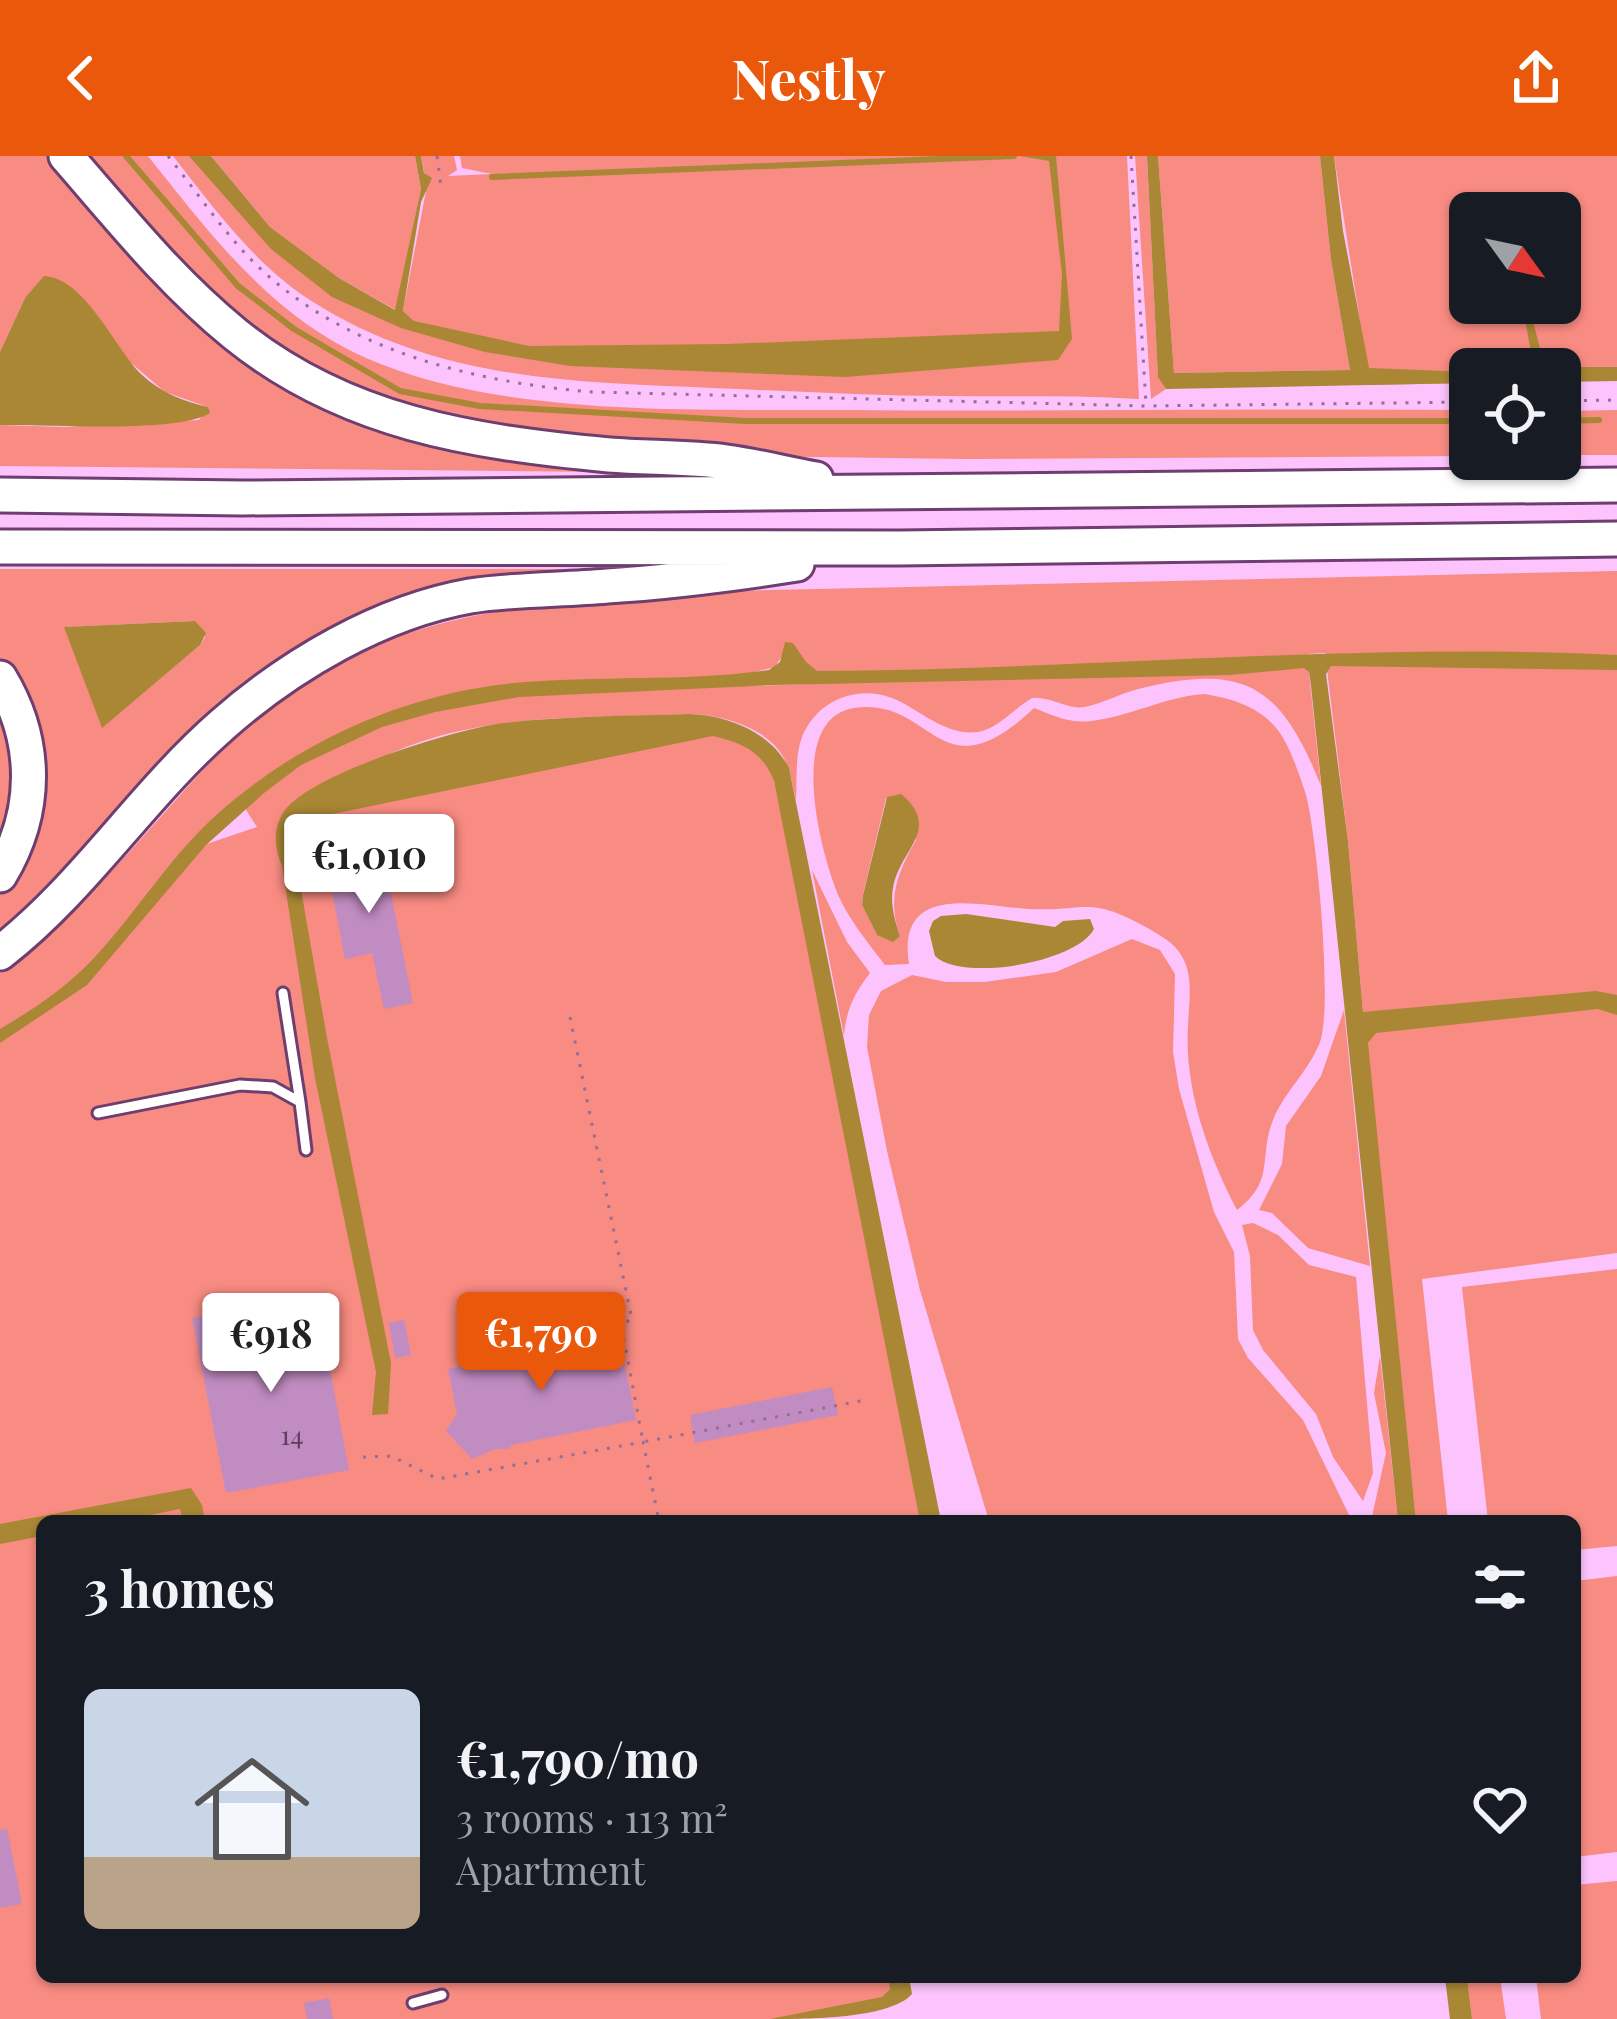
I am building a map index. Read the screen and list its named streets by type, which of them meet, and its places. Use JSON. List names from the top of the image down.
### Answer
{
  "house_numbers": ["14"],
  "north": "bottom right",
  "page": {
    "header": "Nestly",
    "price": ["€1,010", "€1,790", "€918"],
    "heading": "3 homes",
    "list": [
      {
        "name": "€1,790/mo",
        "note": "3 rooms · 113 m² · Apartment"
      }
    ]
  }
}
